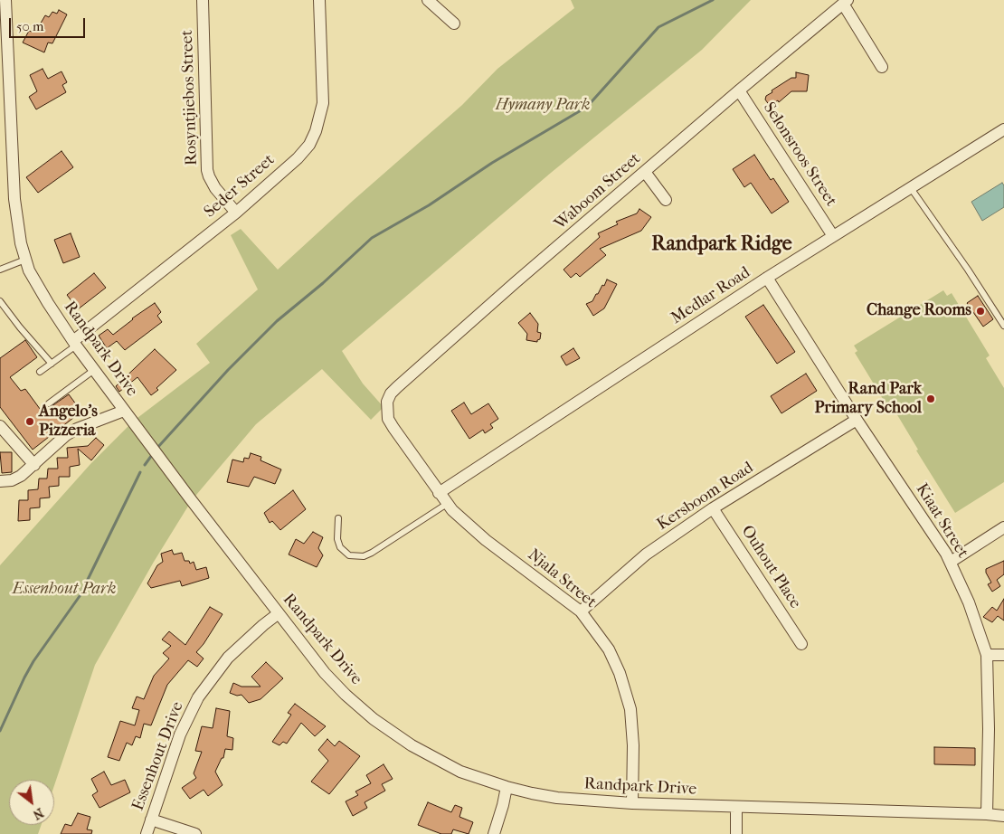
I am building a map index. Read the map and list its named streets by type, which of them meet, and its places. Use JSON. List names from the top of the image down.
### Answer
{
  "streets": {
    "street": [
      "Rosyntjiebos Street",
      "Selonsroos Street",
      "Seder Street",
      "Waboom Street",
      "Medlar Road",
      "Randpark Drive",
      "Kersboom Road",
      "Kiaat Street",
      "Ouhout Place",
      "Njala Street",
      "Essenhout Drive"
    ]
  },
  "crossings": [
    ["Rosyntjiebos Street", "Seder Street"],
    ["Selonsroos Street", "Waboom Street"],
    ["Selonsroos Street", "Medlar Road"],
    ["Seder Street", "Randpark Drive"],
    ["Waboom Street", "Njala Street"],
    ["Medlar Road", "Kiaat Street"],
    ["Medlar Road", "Njala Street"],
    ["Randpark Drive", "Kiaat Street"],
    ["Randpark Drive", "Njala Street"],
    ["Randpark Drive", "Essenhout Drive"],
    ["Kersboom Road", "Kiaat Street"],
    ["Kersboom Road", "Ouhout Place"],
    ["Kersboom Road", "Njala Street"]
  ],
  "districts": ["Randpark Ridge"],
  "parks": ["Hymany Park", "Essenhout Park"],
  "places": ["Change Rooms", "Rand Park Primary School", "Angelo's Pizzeria"],
  "scale_bar": "50 m",
  "north": "bottom right"
}
